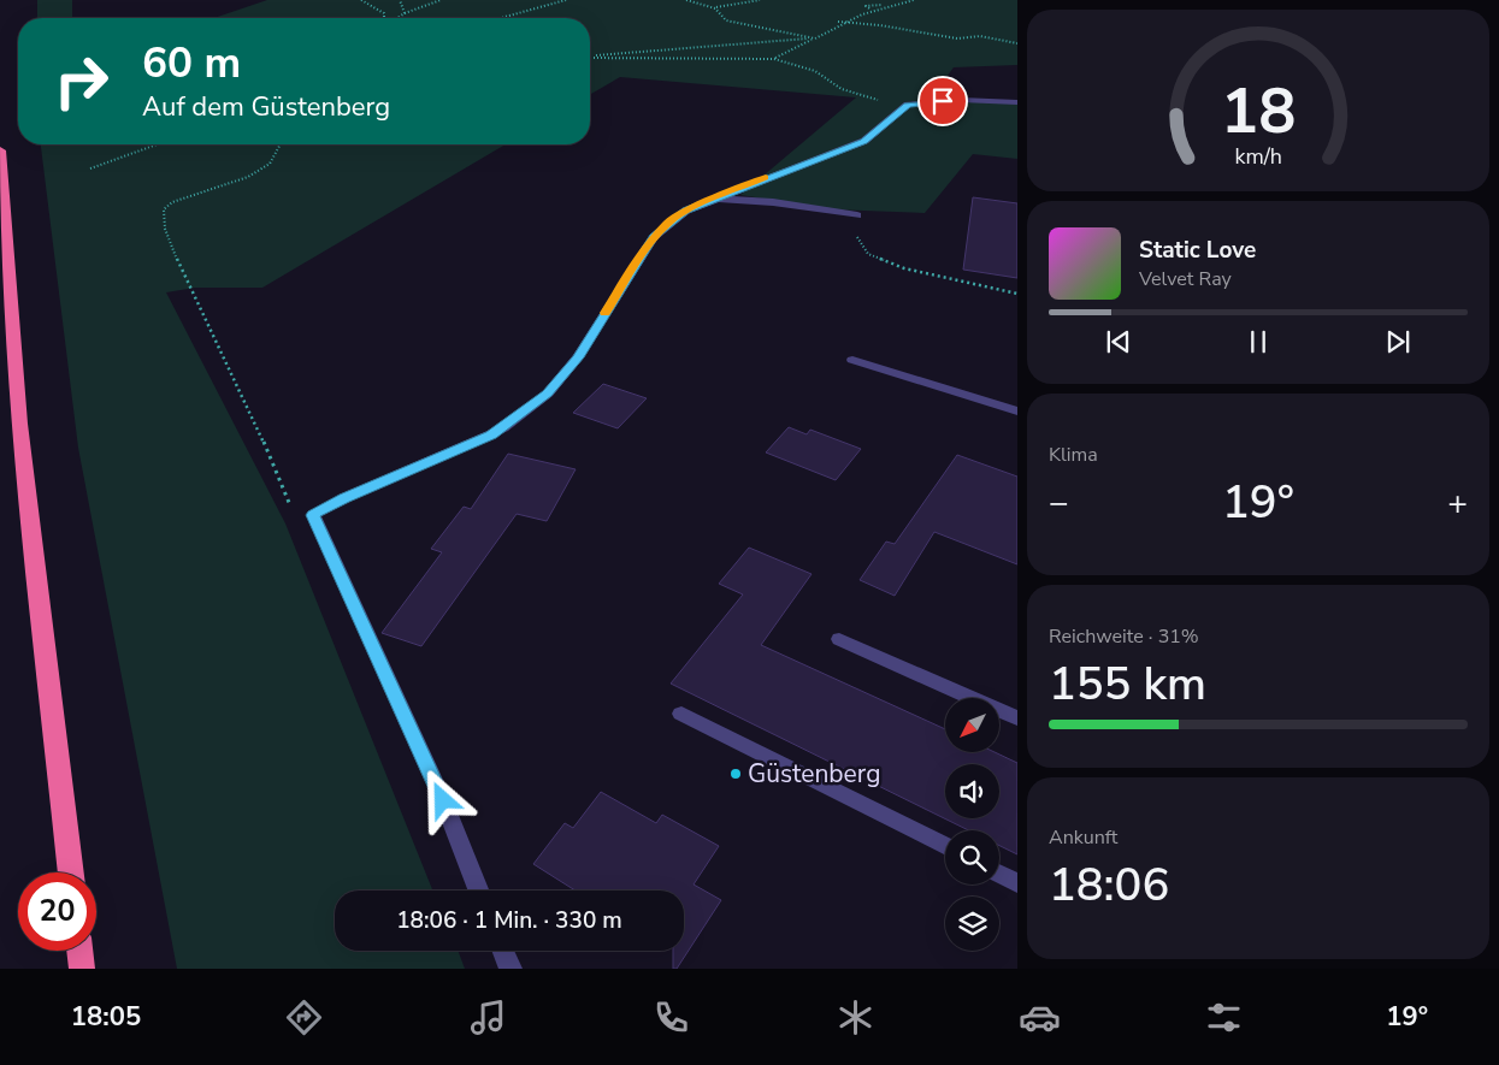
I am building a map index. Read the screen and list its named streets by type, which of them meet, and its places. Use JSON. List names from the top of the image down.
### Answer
{
  "places": ["Güstenberg"],
  "north": "bottom left",
  "page": {
    "turn": ["60 m", "Auf dem Güstenberg"],
    "song": ["Static Love", "Velvet Ray"],
    "tile": [
      "Klima",
      ["Reichweite · 31%", "155 km"],
      ["Ankunft", "18:06"]
    ],
    "heat": ["−", "19°", "+"],
    "limit": "20",
    "trip": "18:06 · 1 Min. · 330 m",
    "tabs": ["18:05", "19°"],
    "gauge": ["18", "km/h"]
  }
}
